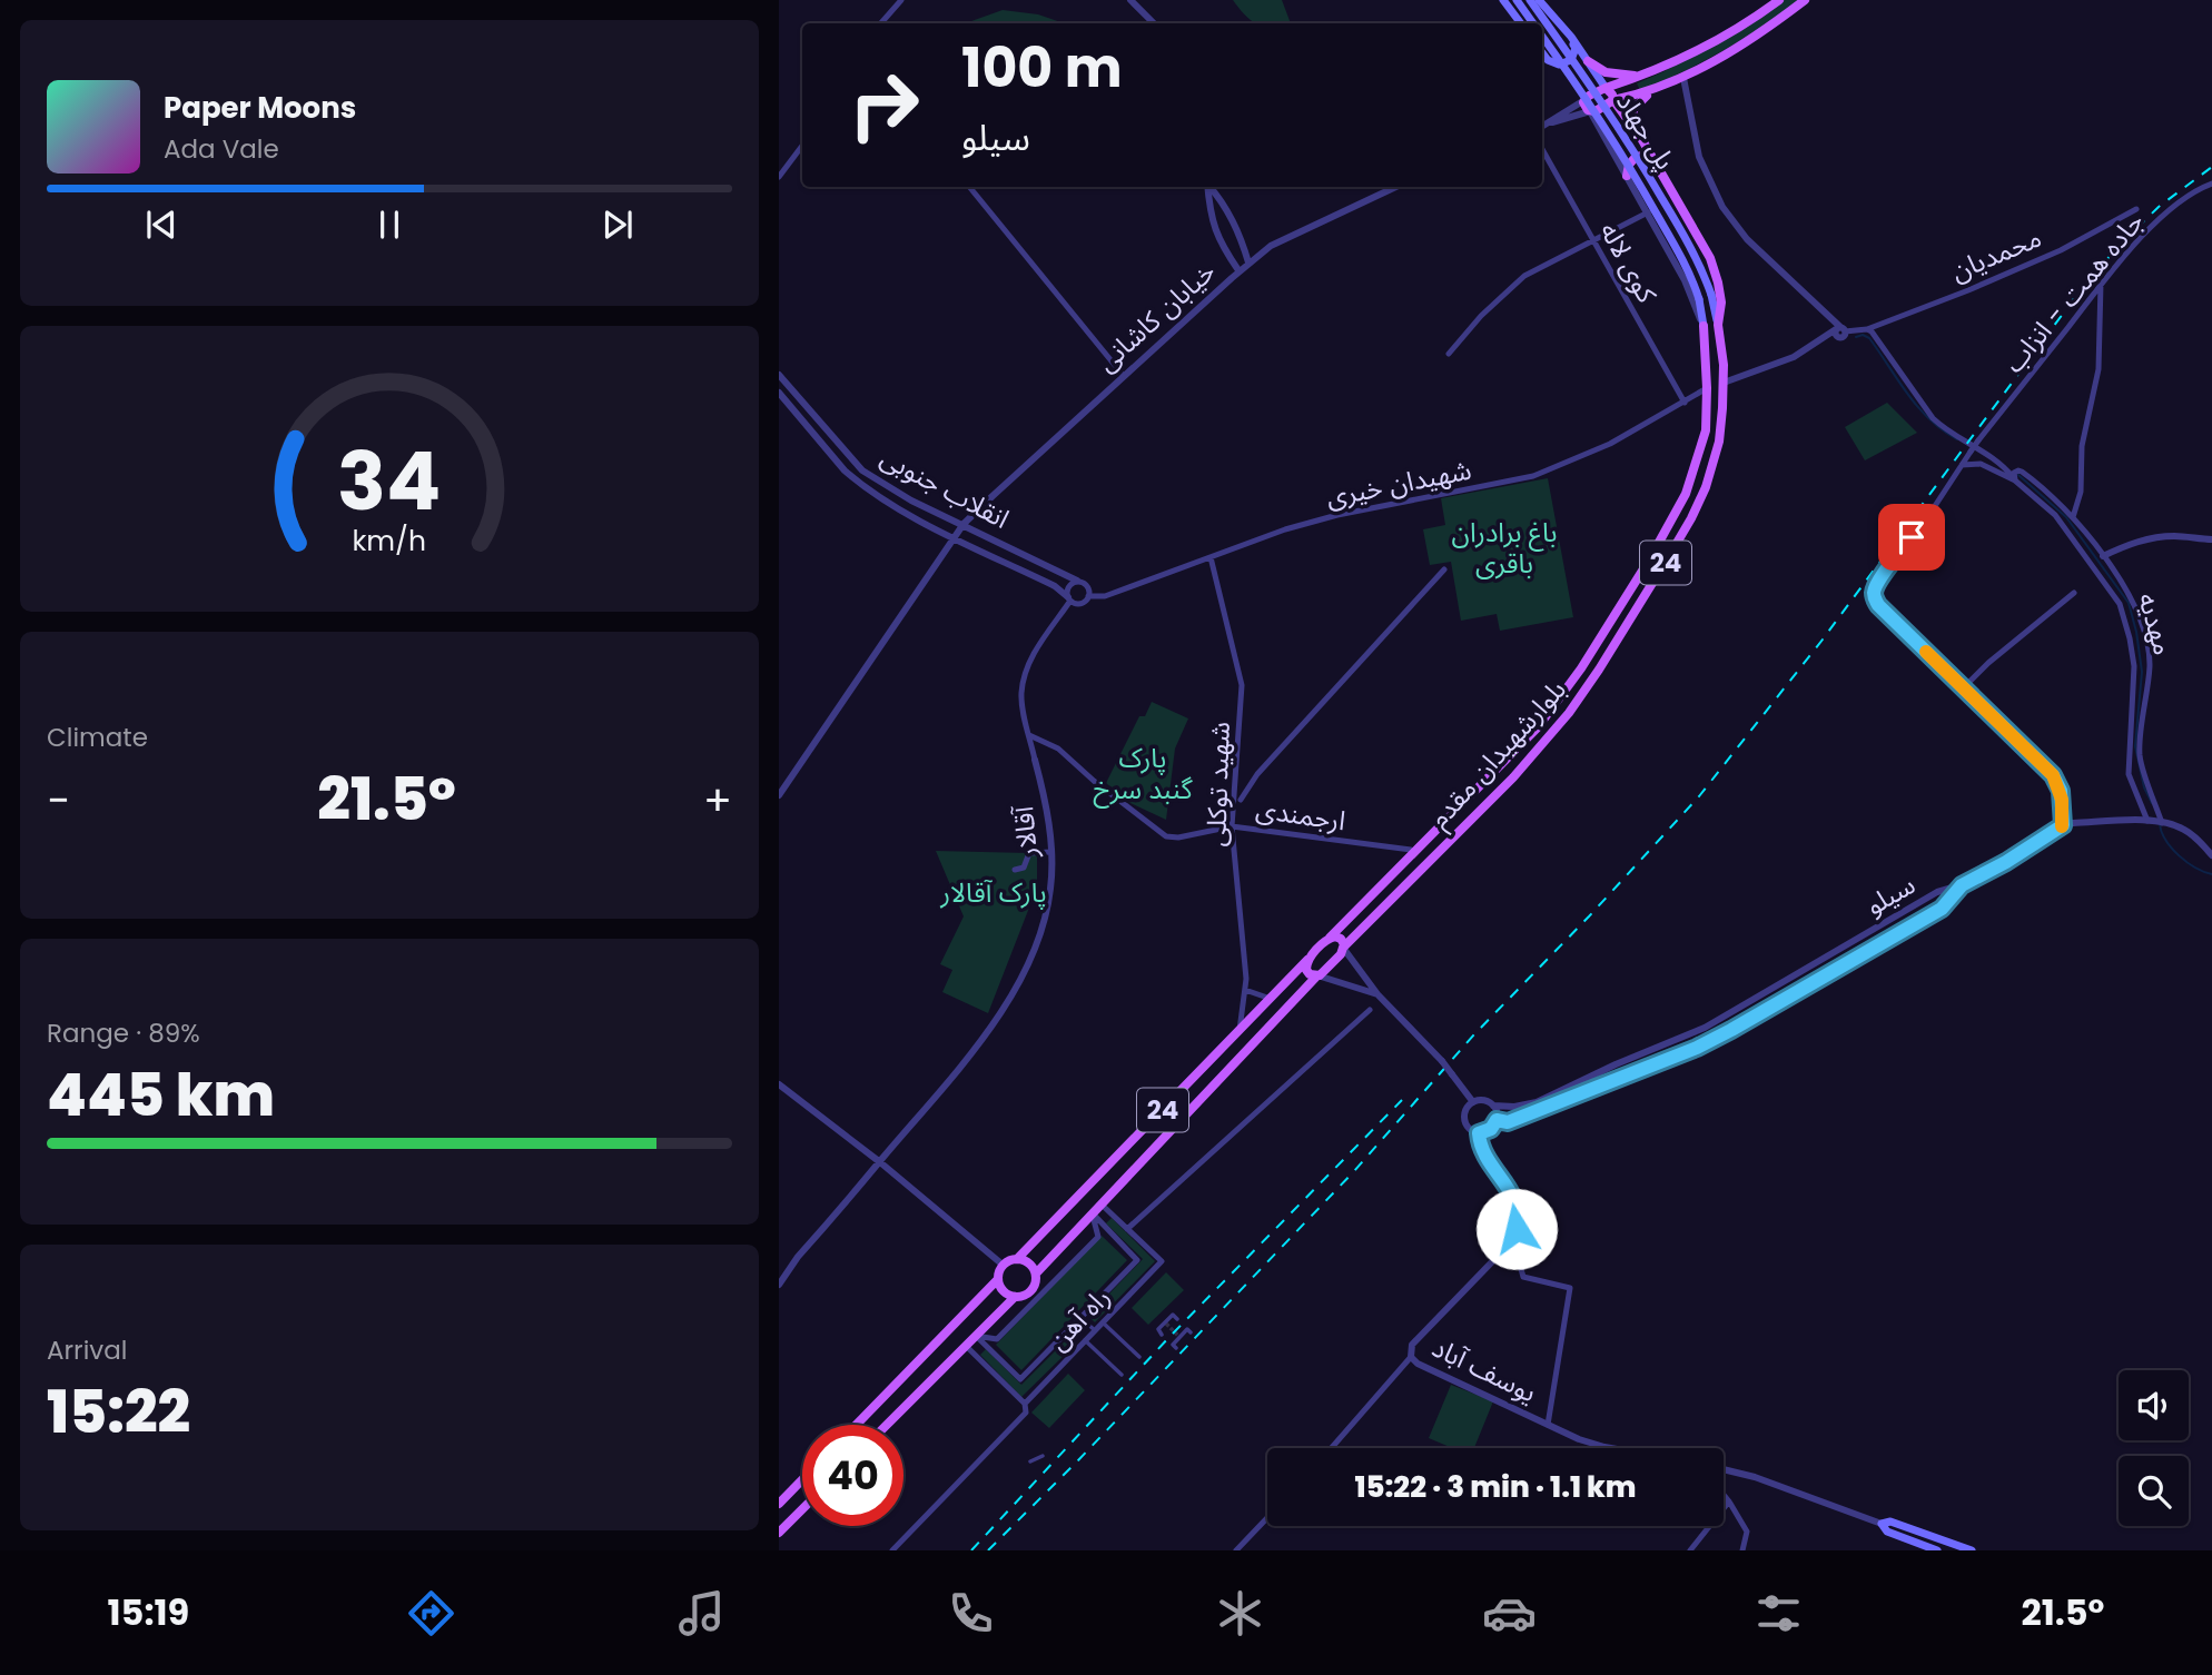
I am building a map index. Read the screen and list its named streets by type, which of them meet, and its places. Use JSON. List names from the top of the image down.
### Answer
{
  "streets": {
    "main road": ["پل جهاد", "24", "بلوارشهیدان مقدم"],
    "street": [
      "محمدیان",
      "کوی لاله",
      "جاده همت - انزاب",
      "خیابان کاشانی",
      "شهیدان خیری",
      "انقلاب جنوبی",
      "مهدیه",
      "شهید توکلی",
      "ارجمندی",
      "آقالار",
      "سیلو",
      "راه آهن",
      "یوسف آباد"
    ]
  },
  "crossings": [
    ["پل جهاد", "24"],
    ["پل جهاد", "بلوارشهیدان مقدم"],
    ["کوی لاله", "شهیدان خیری"],
    ["خیابان کاشانی", "انقلاب جنوبی"],
    ["شهیدان خیری", "انقلاب جنوبی"],
    ["شهیدان خیری", "بلوارشهیدان مقدم"],
    ["شهیدان خیری", "شهید توکلی"],
    ["شهیدان خیری", "آقالار"],
    ["انقلاب جنوبی", "آقالار"],
    ["24", "بلوارشهیدان مقدم"],
    ["24", "شهید توکلی"],
    ["24", "راه آهن"],
    ["بلوارشهیدان مقدم", "ارجمندی"],
    ["شهید توکلی", "ارجمندی"],
    ["ارجمندی", "آقالار"]
  ],
  "parks": ["باغ برادران باقری", "پارک گنبد سرخ", "پارک آقالار"],
  "page": {
    "turn": ["100 m", "سیلو"],
    "song": ["Paper Moons", "Ada Vale"],
    "tile": [
      "Climate",
      ["Range · 89%", "445 km"],
      ["Arrival", "15:22"]
    ],
    "heat": ["−", "21.5°", "+"],
    "limit": "40",
    "trip": "15:22 · 3 min · 1.1 km",
    "tabs": ["15:19", "21.5°"],
    "gauge": ["34", "km/h"]
  }
}
